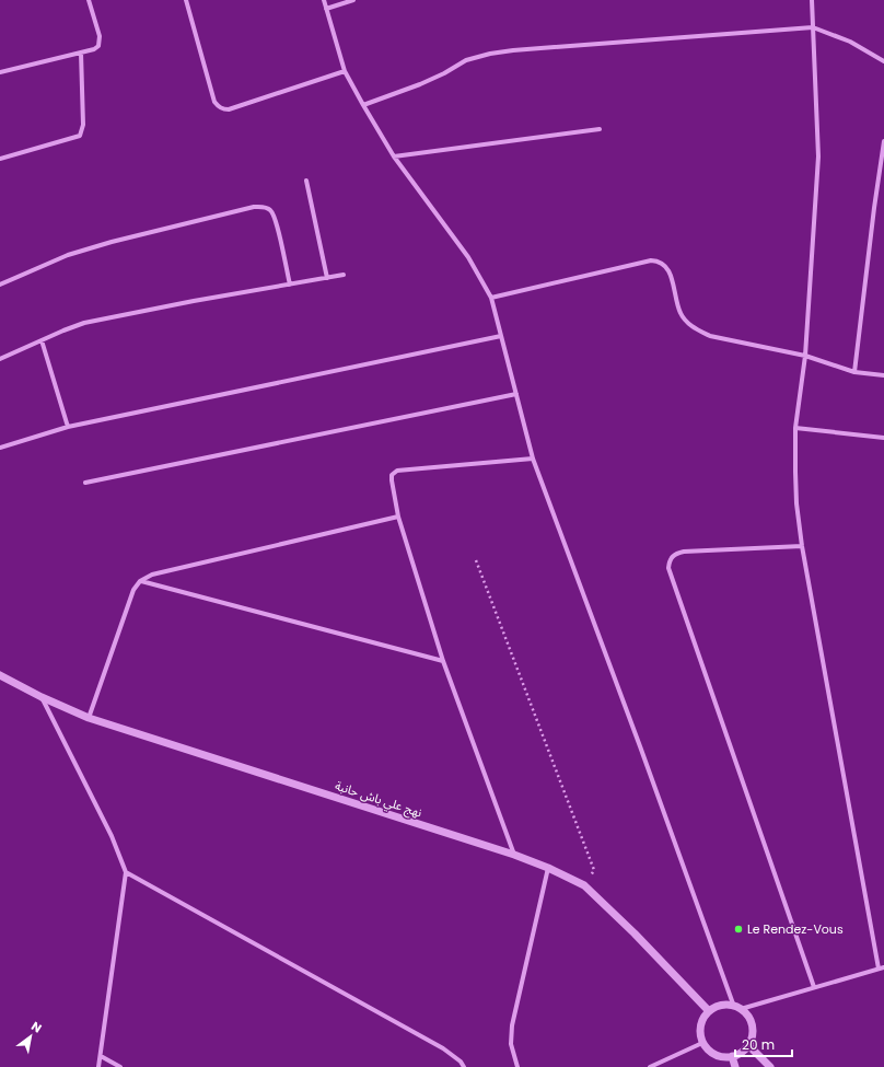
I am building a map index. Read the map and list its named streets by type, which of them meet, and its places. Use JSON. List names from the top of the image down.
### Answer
{
  "streets": {
    "street": ["نهج علي باش حانبة"]
  },
  "places": ["Le Rendez-Vous"],
  "scale_bar": "20 m",
  "north": "top right"
}
